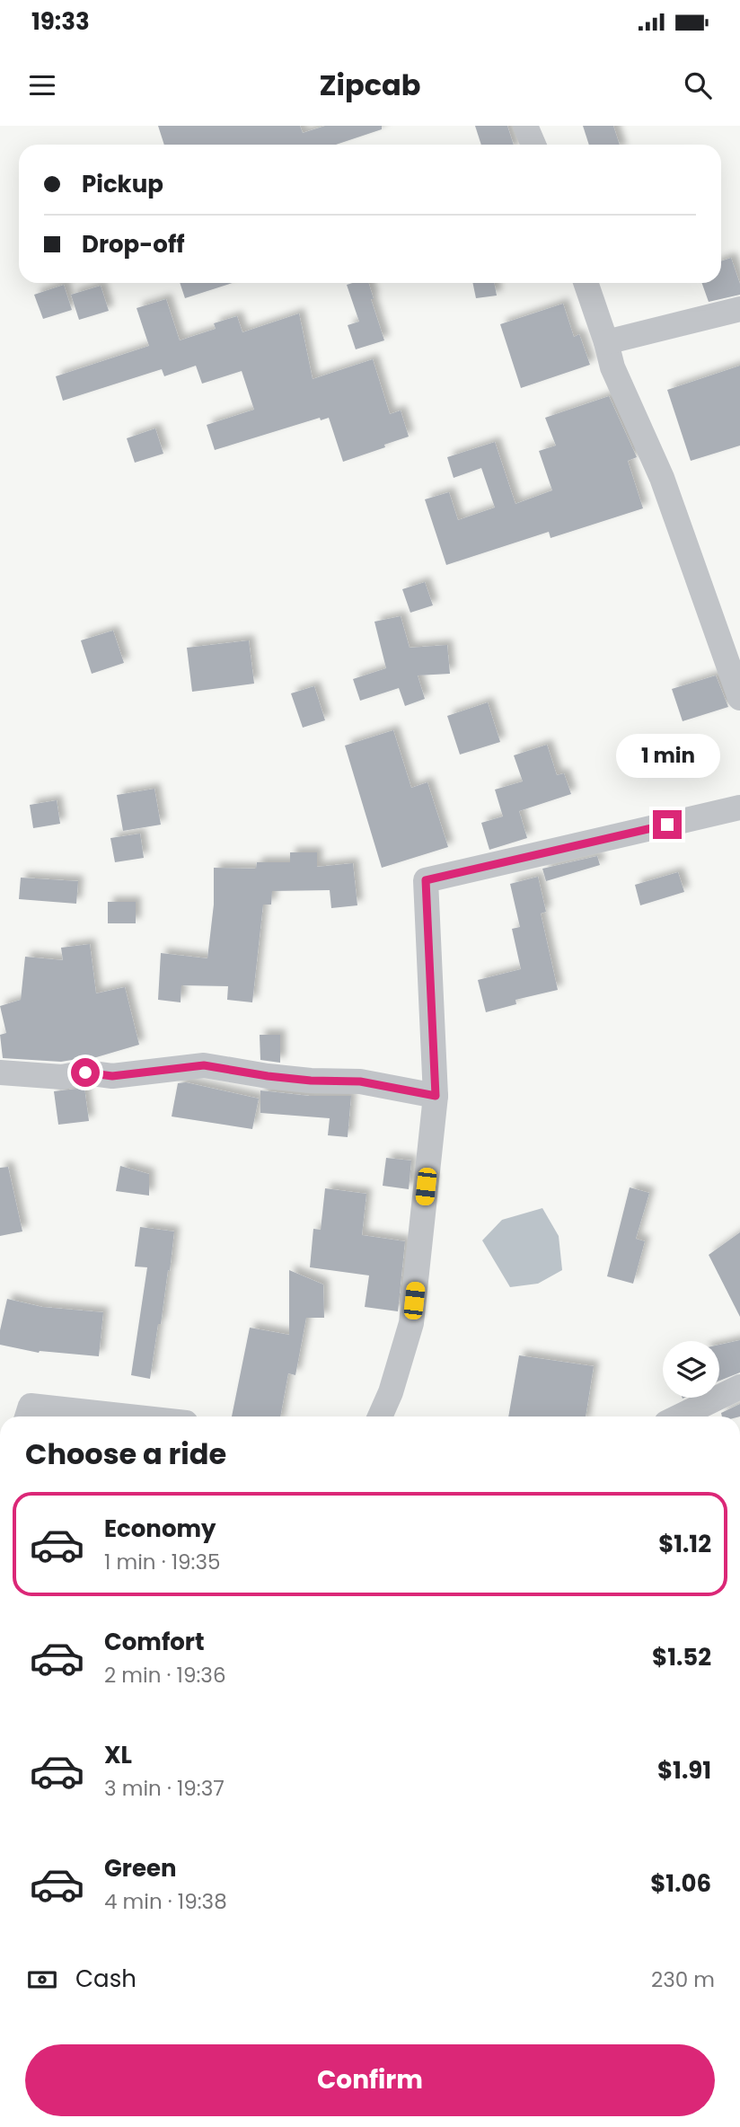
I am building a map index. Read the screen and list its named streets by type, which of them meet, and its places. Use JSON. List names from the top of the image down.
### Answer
{
  "page": {
    "status": "19:33",
    "header": "Zipcab",
    "banner": ["Pickup", "Drop-off"],
    "bubble": "1 min",
    "heading": "Choose a ride",
    "list": [
      {
        "name": "Economy",
        "note": "1 min · 19:35",
        "value": "$1.12"
      },
      {
        "name": "Comfort",
        "note": "2 min · 19:36",
        "value": "$1.52"
      },
      {
        "name": "XL",
        "note": "3 min · 19:37",
        "value": "$1.91"
      },
      {
        "name": "Green",
        "note": "4 min · 19:38",
        "value": "$1.06"
      }
    ],
    "pay": ["Cash", "230 m"],
    "buttons": "Confirm"
  }
}
